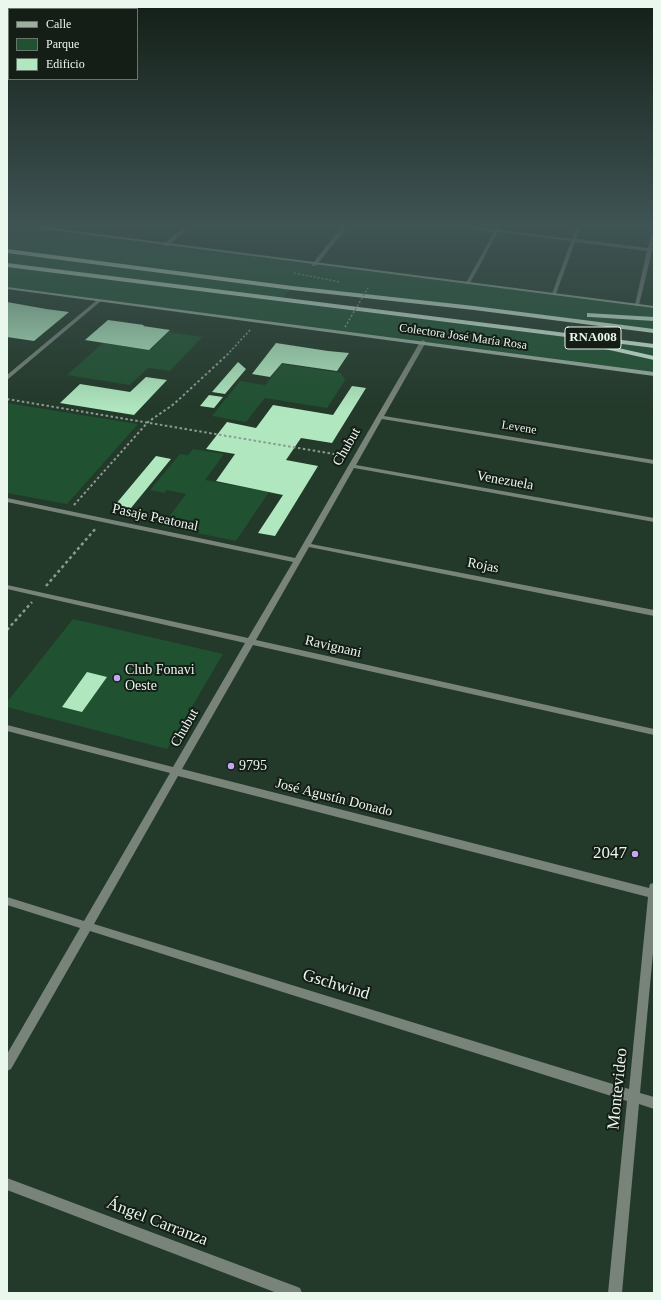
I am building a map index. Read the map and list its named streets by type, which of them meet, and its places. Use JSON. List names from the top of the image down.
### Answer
{
  "streets": {
    "highway": ["RNA008"],
    "main road": ["Colectora José María Rosa"],
    "street": [
      "Levene",
      "Chubut",
      "Venezuela",
      "Pasaje Peatonal",
      "Rojas",
      "Ravignani",
      "José Agustín Donado",
      "Gschwind",
      "Montevideo",
      "Ángel Carranza"
    ]
  },
  "crossings": [
    ["Colectora José María Rosa", "Chubut"],
    ["Levene", "Chubut"],
    ["Chubut", "Venezuela"],
    ["Chubut", "Pasaje Peatonal"],
    ["Chubut", "Rojas"],
    ["Chubut", "Ravignani"],
    ["Chubut", "José Agustín Donado"],
    ["Chubut", "Gschwind"],
    ["José Agustín Donado", "Montevideo"],
    ["Gschwind", "Montevideo"]
  ],
  "places": ["Club Fonavi Oeste", "9795", "2047"],
  "legend": ["Calle", "Parque", "Edificio"]
}
